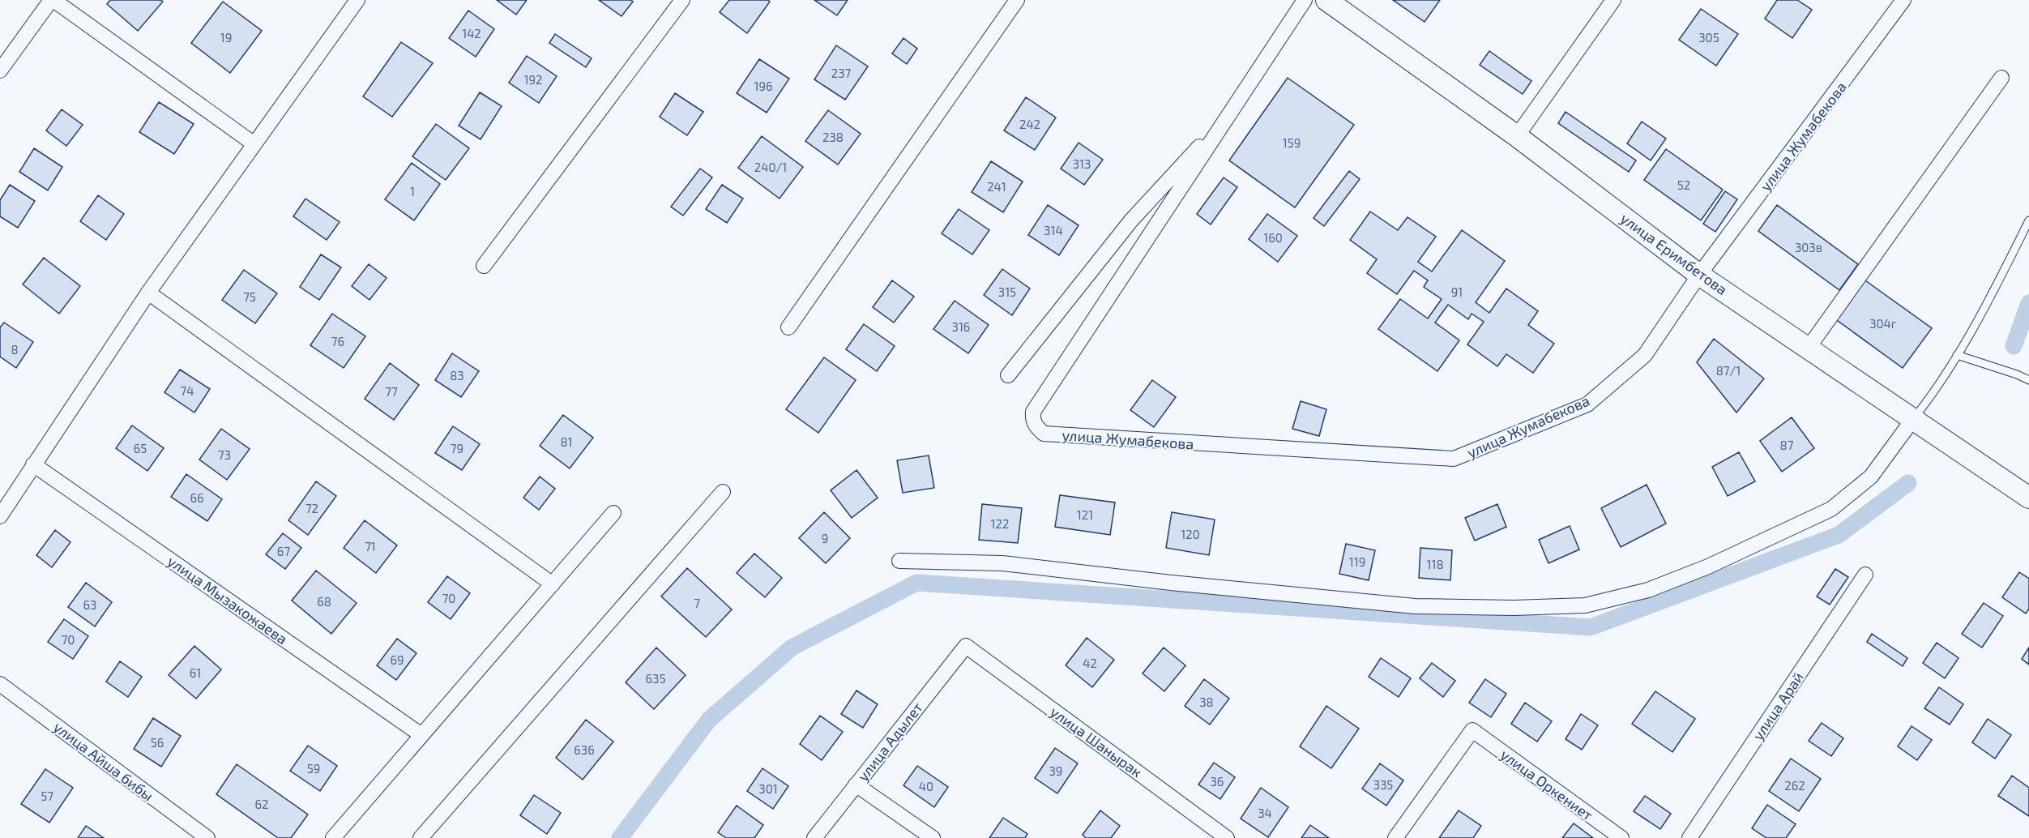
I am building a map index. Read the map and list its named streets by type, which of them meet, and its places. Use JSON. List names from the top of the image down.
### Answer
{
  "streets": {
    "main road": ["улица Еримбетова"],
    "street": [
      "улица Жумабекова",
      "улица Мызакожаева",
      "улица Арай",
      "улица Адылет",
      "улица Шанырак",
      "улица Айша бибы",
      "улица Оркениет"
    ]
  },
  "crossings": [
    ["улица Жумабекова", "улица Еримбетова"],
    ["улица Адылет", "улица Шанырак"]
  ],
  "house_numbers": [
    "142",
    "19",
    "305",
    "237",
    "192",
    "196",
    "242",
    "238",
    "159",
    "313",
    "240/1",
    "52",
    "241",
    "1",
    "314",
    "160",
    "303в",
    "315",
    "91",
    "75",
    "304г",
    "316",
    "76",
    "8",
    "87/1",
    "83",
    "74",
    "77",
    "81",
    "87",
    "65",
    "79",
    "73",
    "66",
    "72",
    "121",
    "122",
    "120",
    "9",
    "71",
    "67",
    "119",
    "118",
    "70",
    "68",
    "7",
    "63",
    "70",
    "69",
    "42",
    "61",
    "635",
    "38",
    "56",
    "636",
    "59",
    "39",
    "36",
    "335",
    "262",
    "40",
    "301",
    "57",
    "62",
    "34"
  ]
}
